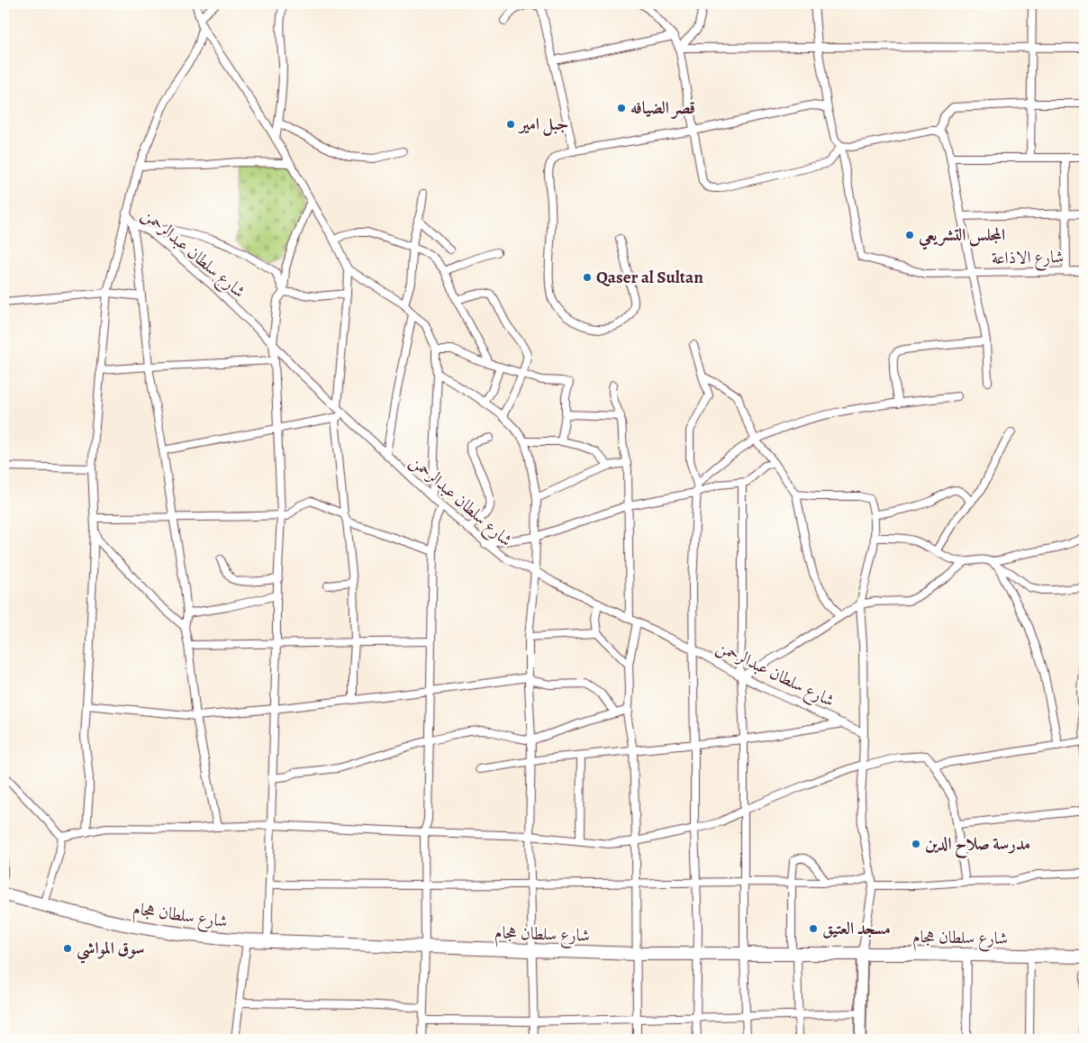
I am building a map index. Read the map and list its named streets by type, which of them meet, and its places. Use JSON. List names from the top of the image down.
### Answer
{
  "streets": {
    "highway": ["شارع سلطان هجام"],
    "street": ["شارع سلطان عبدالرحمن", "شارع الاذاعة"]
  },
  "places": [
    "قصر الضيافه",
    "جبل امير",
    "المجلس التشريعي",
    "Qaser al Sultan",
    "مدرسة صلاح الدين",
    "مسجد العتيق",
    "سوق المواشي"
  ]
}
